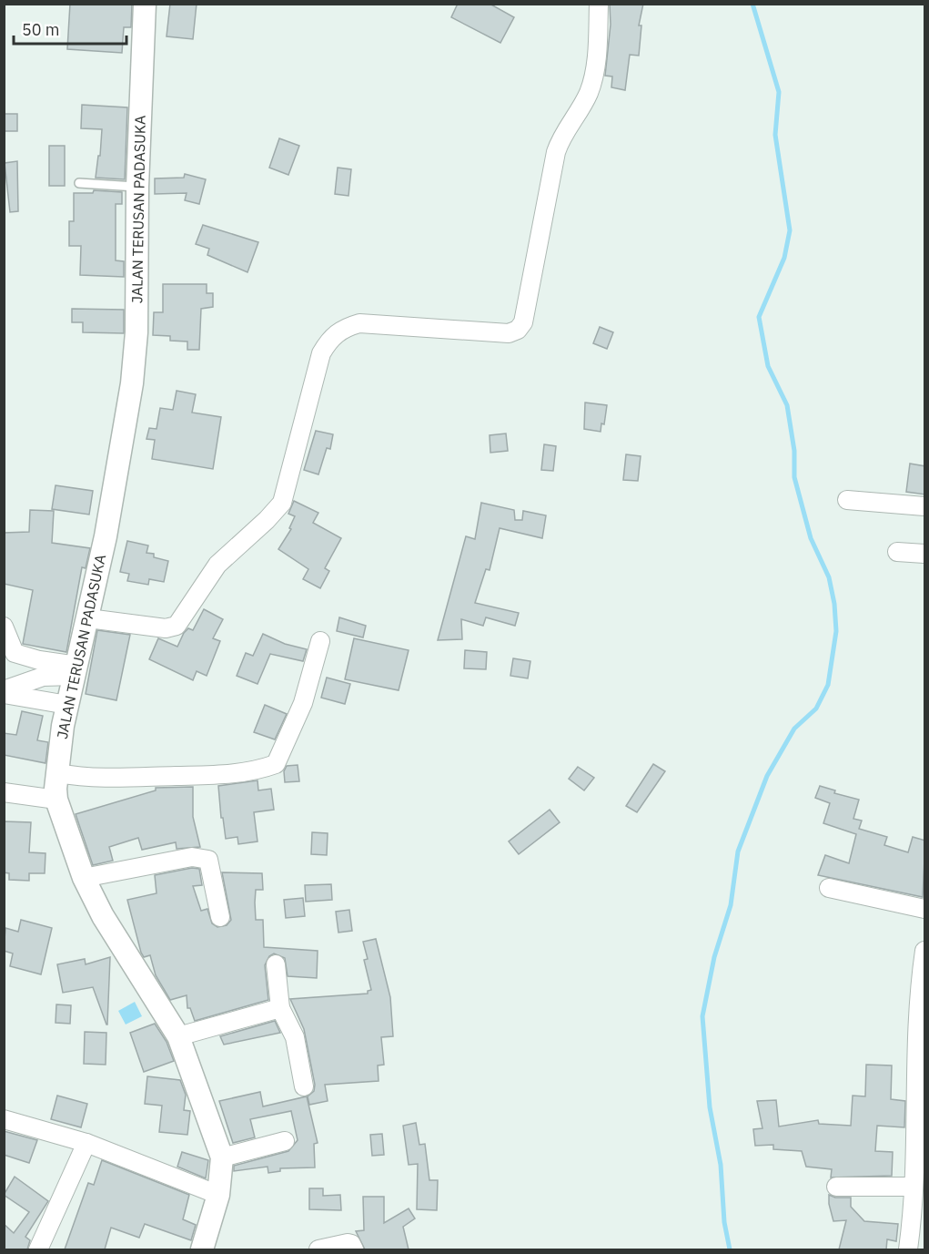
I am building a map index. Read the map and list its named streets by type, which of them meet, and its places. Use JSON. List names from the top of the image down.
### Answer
{
  "streets": {
    "street": ["JALAN TERUSAN PADASUKA"]
  },
  "scale_bar": "50 m"
}
